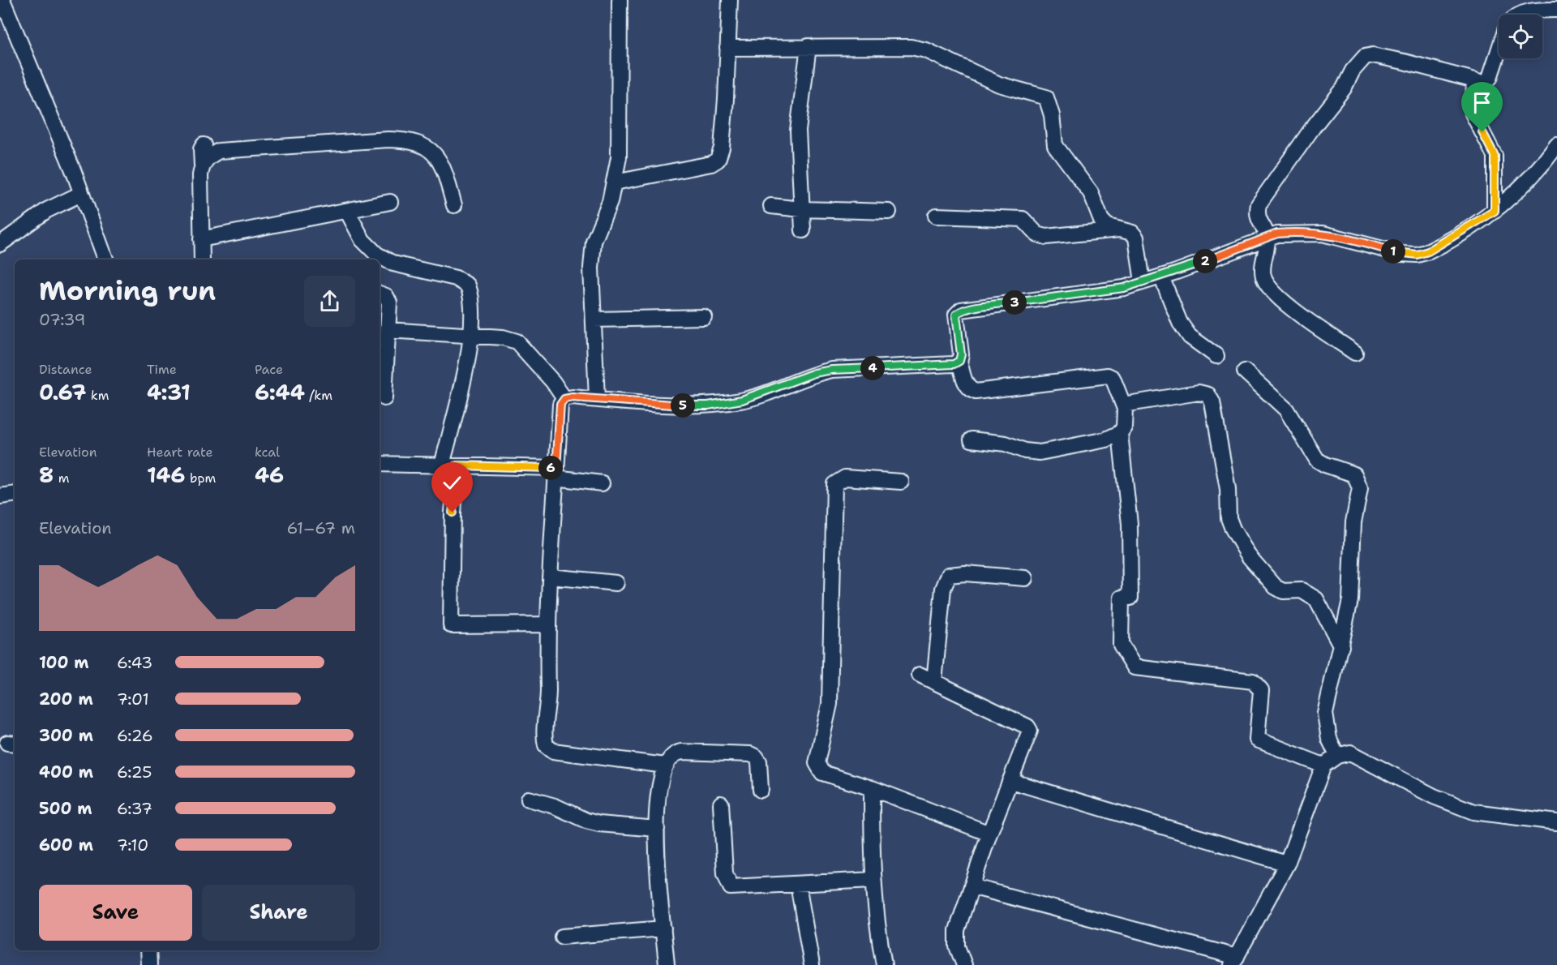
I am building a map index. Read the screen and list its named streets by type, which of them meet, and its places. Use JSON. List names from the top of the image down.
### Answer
{
  "page": {
    "pins": [
      "1",
      "2",
      "3",
      "4",
      "5",
      "6"
    ],
    "heading": ["Morning run", "07:39"],
    "stats": [
      ["Distance", "0.67 km"],
      ["Time", "4:31"],
      ["Pace", "6:44 /km"],
      ["Elevation", "8 m"],
      ["Heart rate", "146 bpm"],
      ["kcal", "46"]
    ],
    "chart": ["Elevation", "61–67 m"],
    "list": [
      {
        "name": "100 m",
        "note": "6:43"
      },
      {
        "name": "200 m",
        "note": "7:01"
      },
      {
        "name": "300 m",
        "note": "6:26"
      },
      {
        "name": "400 m",
        "note": "6:25"
      },
      {
        "name": "500 m",
        "note": "6:37"
      },
      {
        "name": "600 m",
        "note": "7:10"
      }
    ],
    "buttons": ["Save", "Share"]
  }
}
